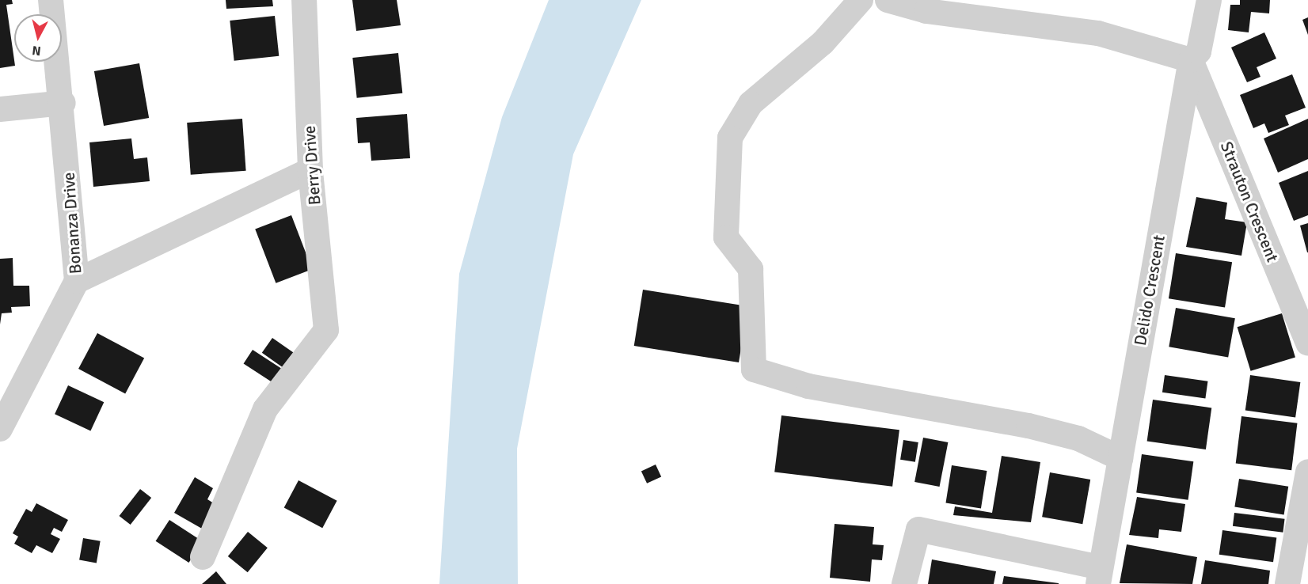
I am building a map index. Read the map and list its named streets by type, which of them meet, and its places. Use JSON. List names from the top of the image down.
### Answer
{
  "streets": {
    "street": [
      "Berry Drive",
      "Strauton Crescent",
      "Bonanza Drive",
      "Delido Crescent"
    ]
  },
  "crossings": [
    ["Strauton Crescent", "Delido Crescent"]
  ],
  "north": "bottom"
}
